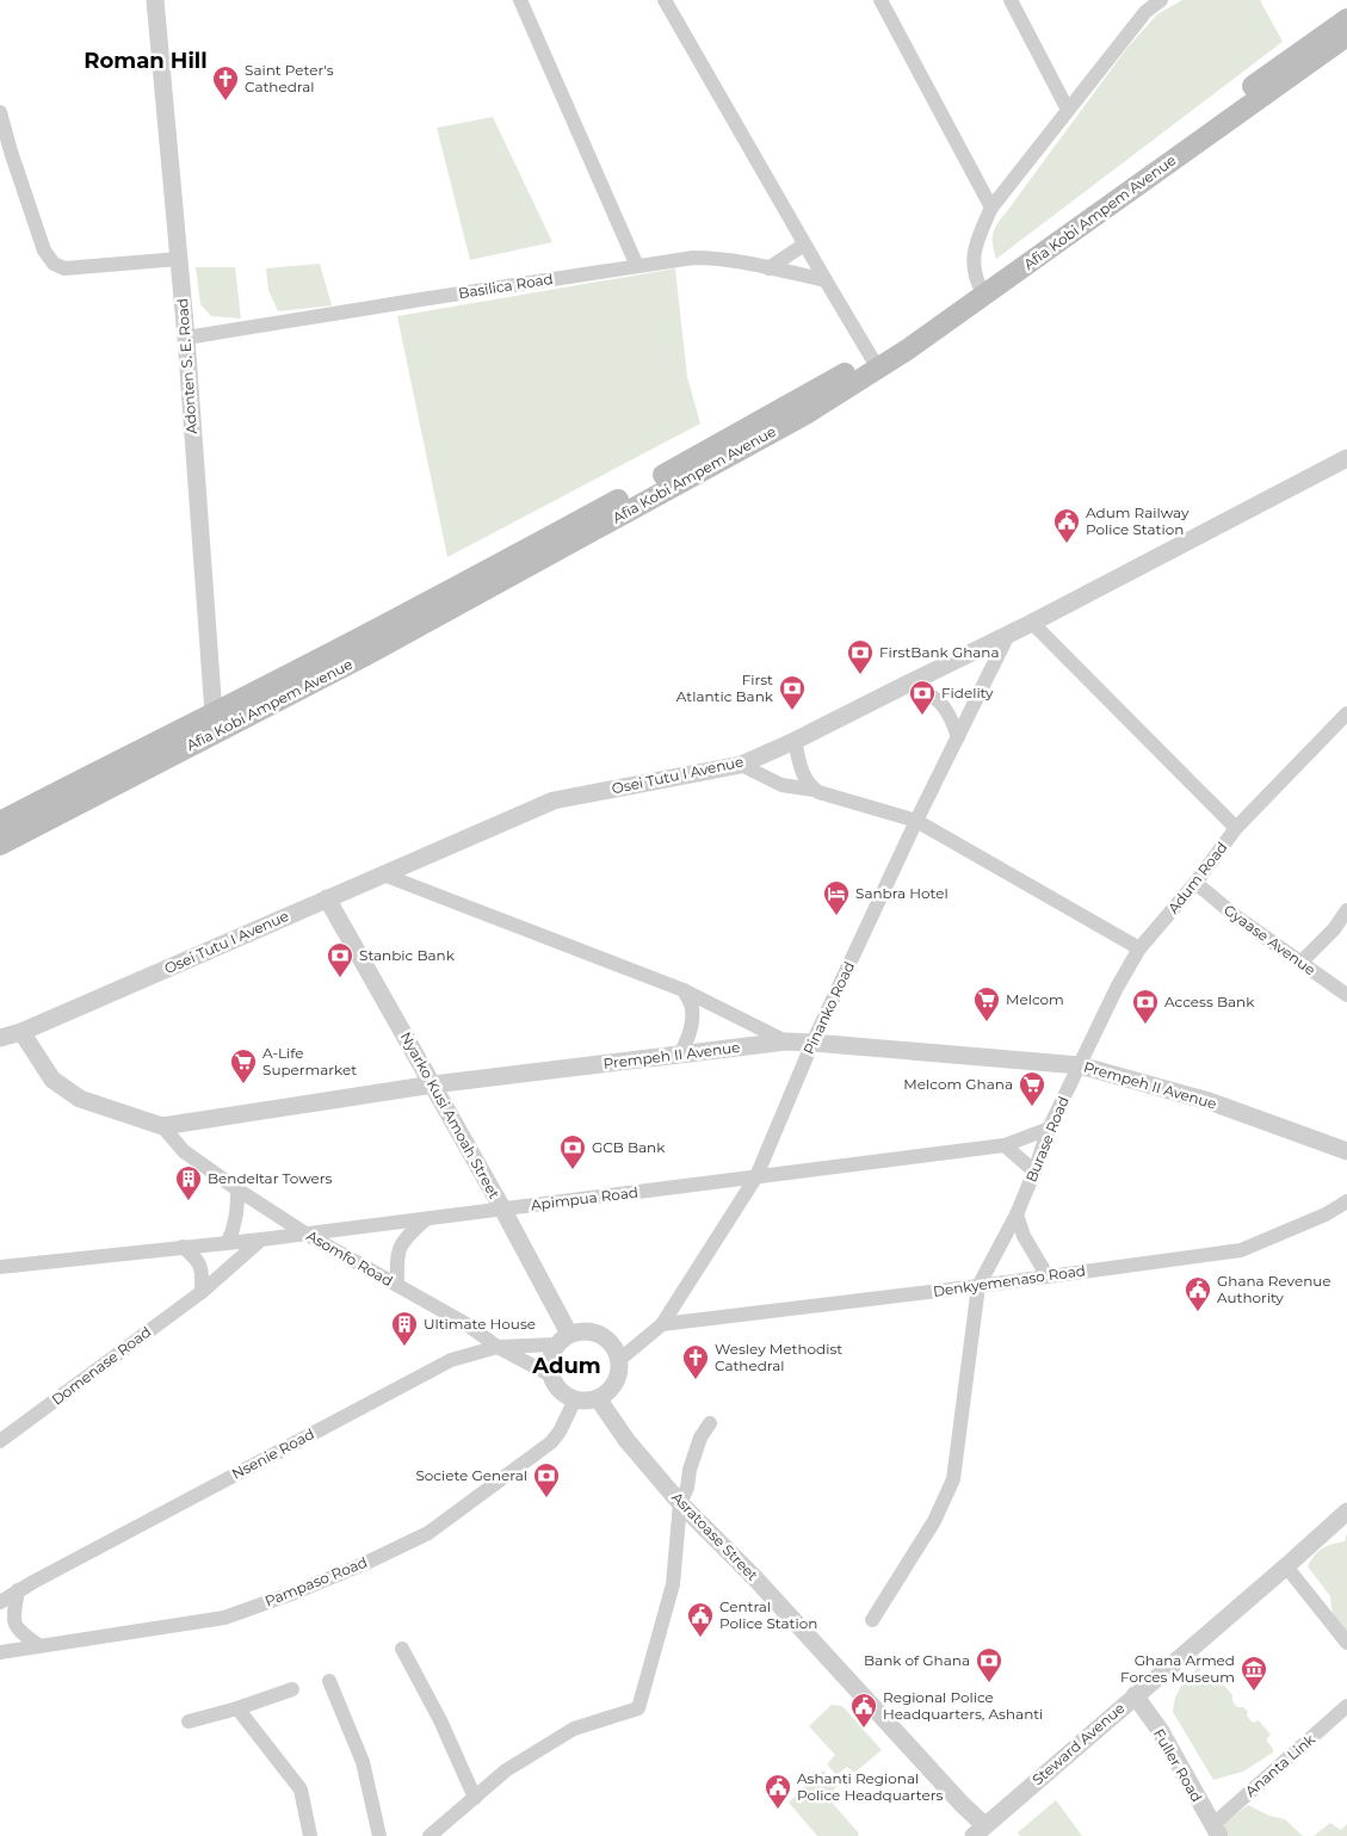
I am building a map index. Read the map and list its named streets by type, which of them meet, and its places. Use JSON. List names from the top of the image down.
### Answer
{
  "streets": {
    "main road": ["Afia Kobi Ampem Avenue"],
    "street": [
      "Basilica Road",
      "Adonten S. E. Road",
      "Osei Tutu I Avenue",
      "Adum Road",
      "Gyaase Avenue",
      "Pinanko Road",
      "Prempeh II Avenue",
      "Nyarko Kusi Amoah Street",
      "Burase Road",
      "Apimpua Road",
      "Asomfo Road",
      "Denkyemenaso Road",
      "Domenase Road",
      "Nsenie Road",
      "Asratoase Street",
      "Pampaso Road",
      "Steward Avenue",
      "Fuller Road",
      "Ananta Link"
    ]
  },
  "crossings": [
    ["Afia Kobi Ampem Avenue", "Adonten S. E. Road"],
    ["Basilica Road", "Adonten S. E. Road"],
    ["Osei Tutu I Avenue", "Pinanko Road"],
    ["Osei Tutu I Avenue", "Prempeh II Avenue"],
    ["Osei Tutu I Avenue", "Nyarko Kusi Amoah Street"],
    ["Adum Road", "Gyaase Avenue"],
    ["Adum Road", "Prempeh II Avenue"],
    ["Adum Road", "Burase Road"],
    ["Pinanko Road", "Prempeh II Avenue"],
    ["Pinanko Road", "Nyarko Kusi Amoah Street"],
    ["Pinanko Road", "Apimpua Road"],
    ["Pinanko Road", "Denkyemenaso Road"],
    ["Pinanko Road", "Asratoase Street"],
    ["Pinanko Road", "Pampaso Road"],
    ["Prempeh II Avenue", "Nyarko Kusi Amoah Street"],
    ["Prempeh II Avenue", "Burase Road"],
    ["Prempeh II Avenue", "Asomfo Road"],
    ["Nyarko Kusi Amoah Street", "Apimpua Road"],
    ["Nyarko Kusi Amoah Street", "Asratoase Street"],
    ["Nyarko Kusi Amoah Street", "Pampaso Road"],
    ["Burase Road", "Apimpua Road"],
    ["Burase Road", "Denkyemenaso Road"],
    ["Apimpua Road", "Asomfo Road"],
    ["Apimpua Road", "Domenase Road"],
    ["Asomfo Road", "Nsenie Road"],
    ["Asratoase Street", "Pampaso Road"],
    ["Asratoase Street", "Steward Avenue"],
    ["Steward Avenue", "Fuller Road"],
    ["Fuller Road", "Ananta Link"]
  ],
  "districts": ["Roman Hill", "Adum"],
  "places": {
    "church": ["Saint Peter's Cathedral", "Wesley Methodist Cathedral"],
    "public building": [
      "Adum Railway Police Station",
      "Ghana Revenue Authority",
      "Central Police Station",
      "Regional Police Headquarters, Ashanti",
      "Ashanti Regional Police Headquarters"
    ],
    "bank": [
      "FirstBank Ghana",
      "First Atlantic Bank",
      "Fidelity",
      "Stanbic Bank",
      "Access Bank",
      "GCB Bank",
      "Societe General",
      "Bank of Ghana"
    ],
    "hotel": ["Sanbra Hotel"],
    "supermarket": ["Melcom", "A-Life Supermarket", "Melcom Ghana"],
    "building": ["Bendeltar Towers", "Ultimate House"],
    "museum": ["Ghana Armed Forces Museum"]
  }
}
